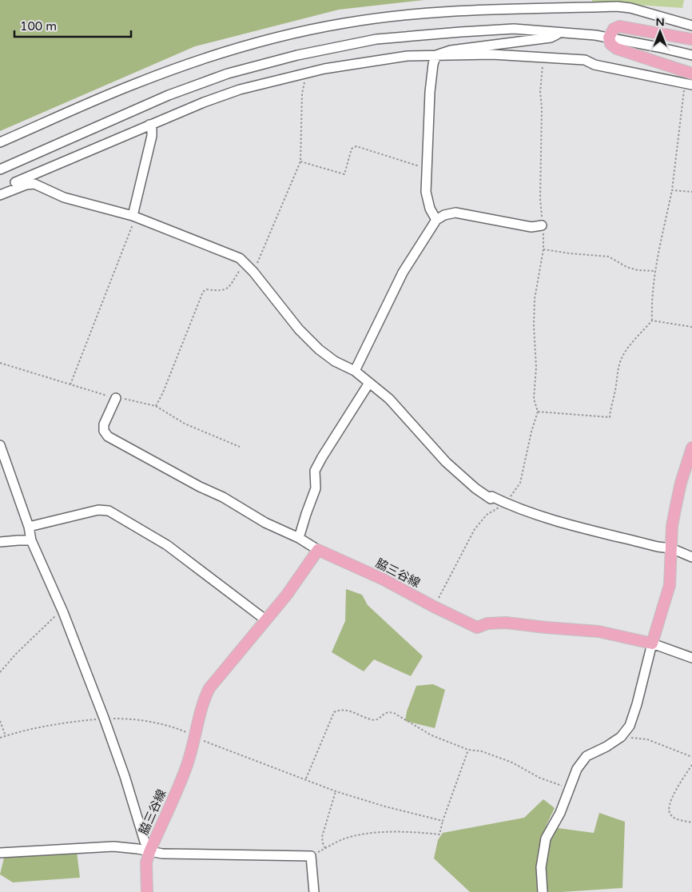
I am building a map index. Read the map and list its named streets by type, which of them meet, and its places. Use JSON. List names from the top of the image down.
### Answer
{
  "streets": {
    "main road": ["脇三谷線"]
  },
  "scale_bar": "100 m",
  "north": "top"
}
